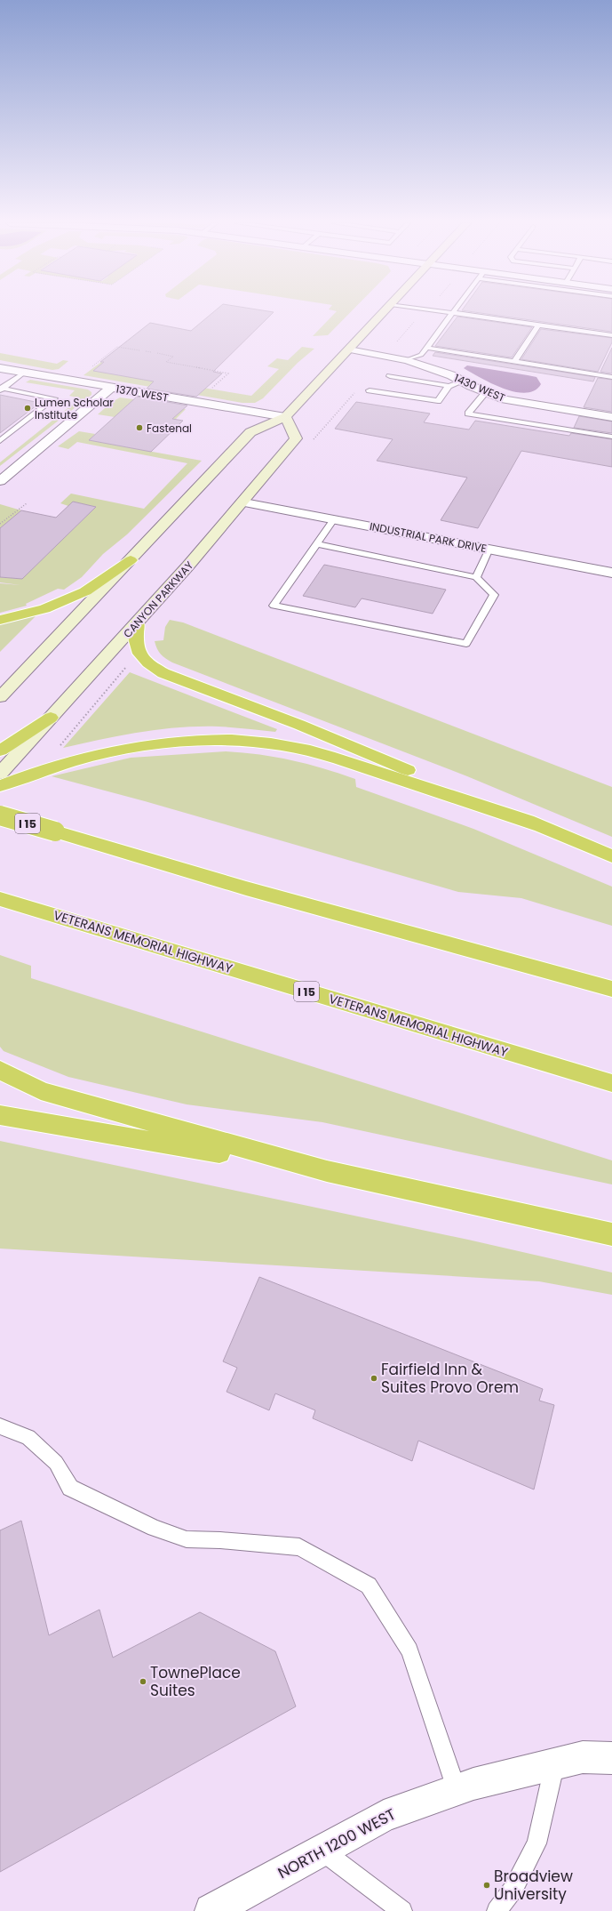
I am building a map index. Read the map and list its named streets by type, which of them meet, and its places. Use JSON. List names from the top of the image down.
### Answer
{
  "streets": {
    "highway": ["I 15", "VETERANS MEMORIAL HIGHWAY"],
    "main road": ["CANYON PARKWAY"],
    "street": [
      "1430 WEST",
      "1370 WEST",
      "INDUSTRIAL PARK DRIVE",
      "NORTH 1200 WEST"
    ]
  },
  "crossings": [
    ["1370 WEST", "CANYON PARKWAY"],
    ["INDUSTRIAL PARK DRIVE", "CANYON PARKWAY"]
  ],
  "places": [
    "Lumen Scholar Institute",
    "Fastenal",
    "Fairfield Inn & Suites Provo Orem",
    "TownePlace Suites",
    "Broadview University"
  ]
}
